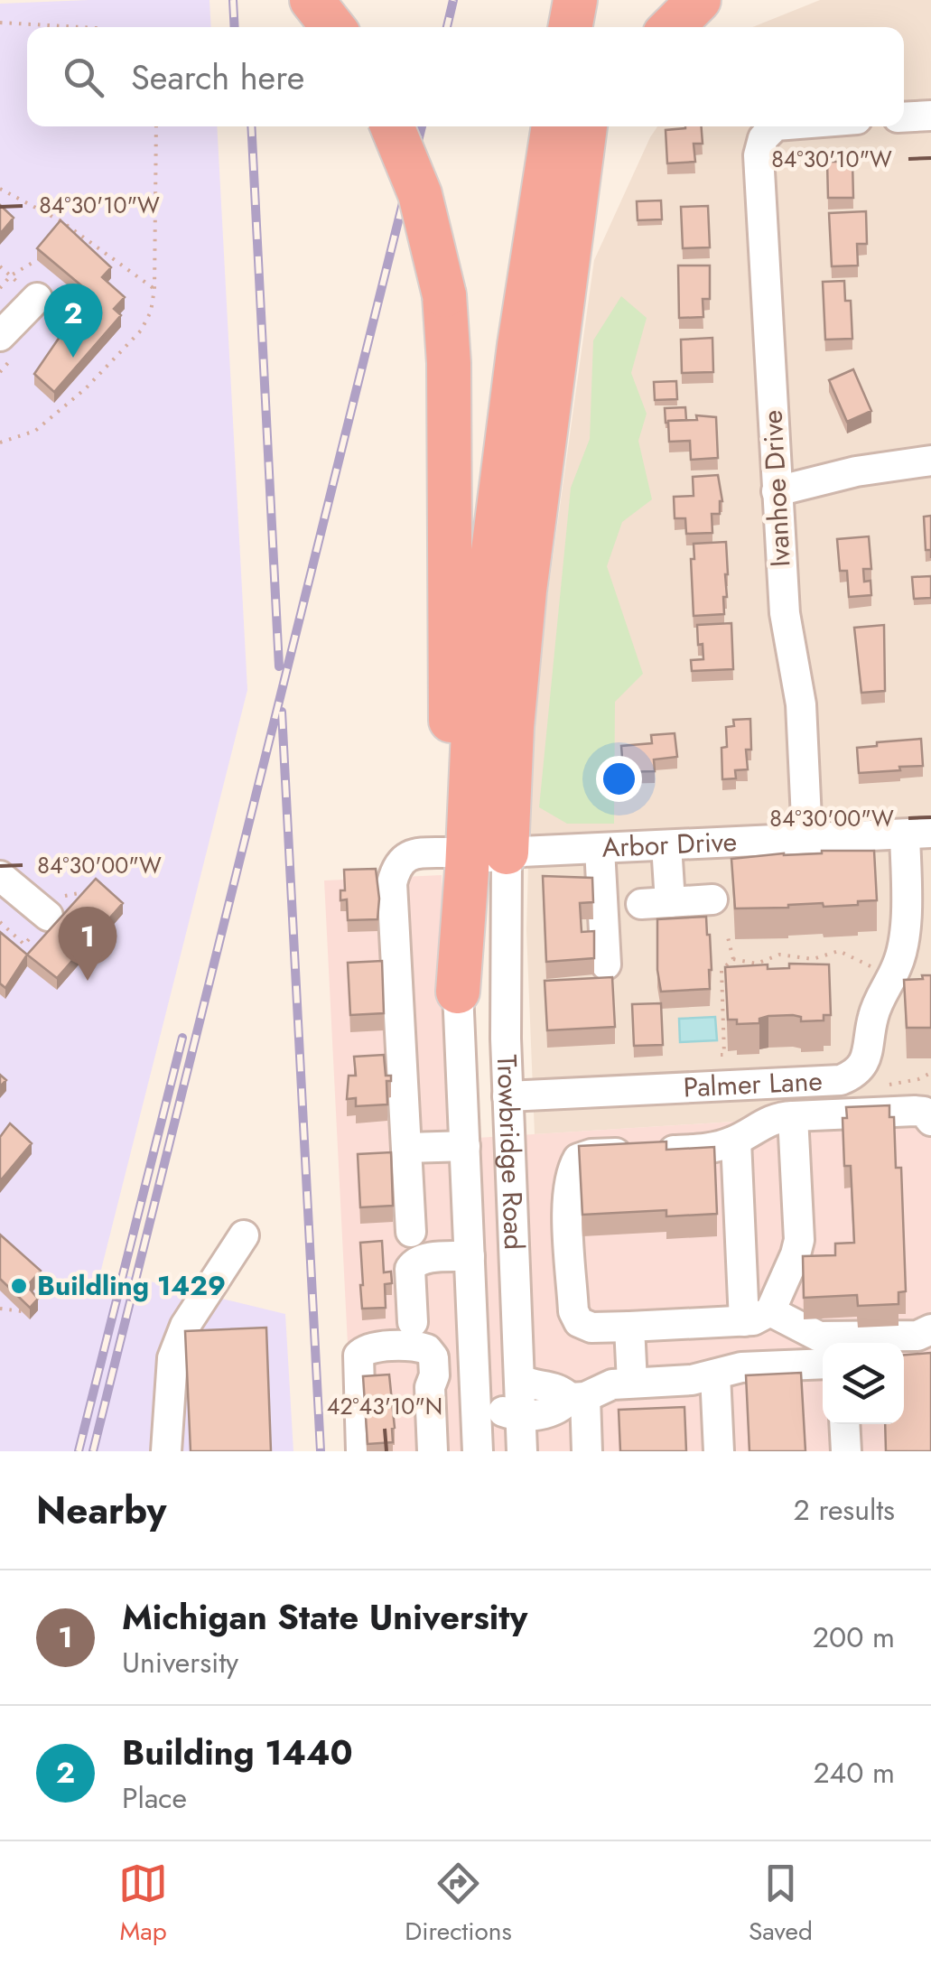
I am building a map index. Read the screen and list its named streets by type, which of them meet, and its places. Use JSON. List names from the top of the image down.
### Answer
{
  "streets": {
    "street": [
      "Ivanhoe Drive",
      "Arbor Drive",
      "Palmer Lane",
      "Trowbridge Road"
    ]
  },
  "crossings": [
    ["Ivanhoe Drive", "Arbor Drive"],
    ["Arbor Drive", "Palmer Lane"],
    ["Arbor Drive", "Trowbridge Road"],
    ["Palmer Lane", "Trowbridge Road"]
  ],
  "places": ["Buildling 1429"],
  "page": {
    "search": "Search here",
    "pins": ["2", "1"],
    "heading": ["Nearby", "2 results"],
    "list": [
      {
        "mark": "1",
        "name": "Michigan State University",
        "note": "University",
        "value": "200 m"
      },
      {
        "mark": "2",
        "name": "Building 1440",
        "note": "Place",
        "value": "240 m"
      }
    ],
    "nav": ["Map", "Directions", "Saved"]
  },
  "coordinates": ["84°30'10\"W", "84°30'00\"W", "42°43'10\"N"]
}
